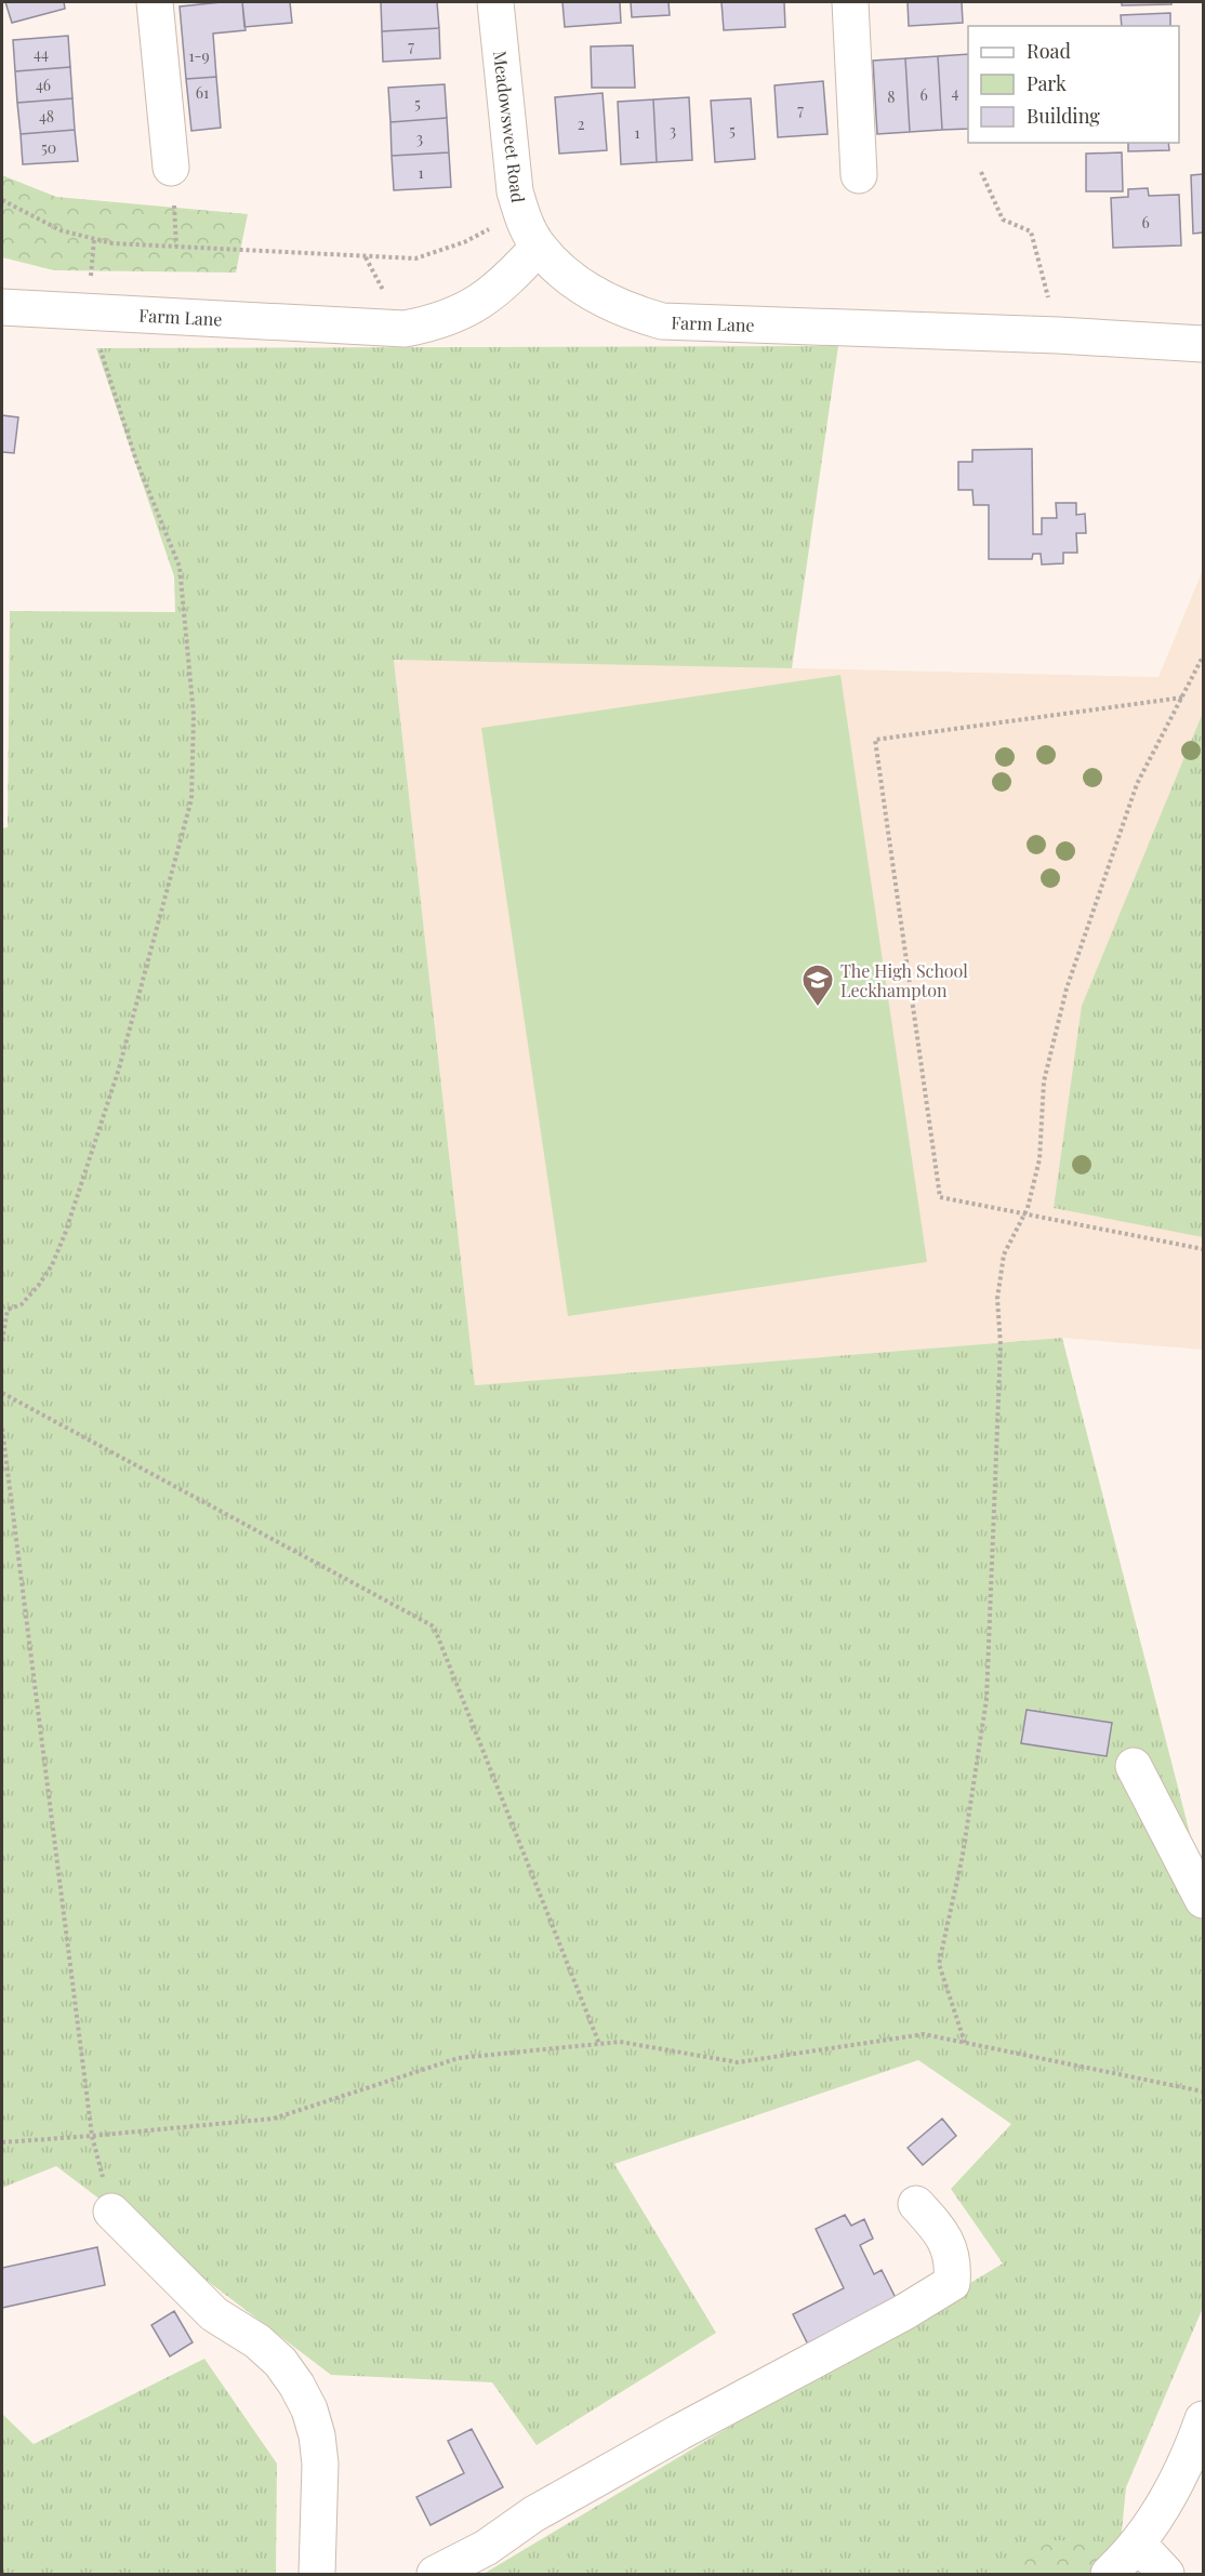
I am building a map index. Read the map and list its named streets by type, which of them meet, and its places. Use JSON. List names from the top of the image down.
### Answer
{
  "streets": {
    "street": ["Meadowsweet Road", "Farm Lane"]
  },
  "crossings": [
    ["Meadowsweet Road", "Farm Lane"]
  ],
  "places": {
    "school or university": ["The High School Leckhampton"]
  },
  "house_numbers": [
    "7",
    "44",
    "1-9",
    "46",
    "61",
    "4",
    "6",
    "8",
    "5",
    "7",
    "48",
    "2",
    "3",
    "5",
    "1",
    "3",
    "50",
    "1",
    "6"
  ],
  "legend": ["Road", "Park", "Building"]
}
